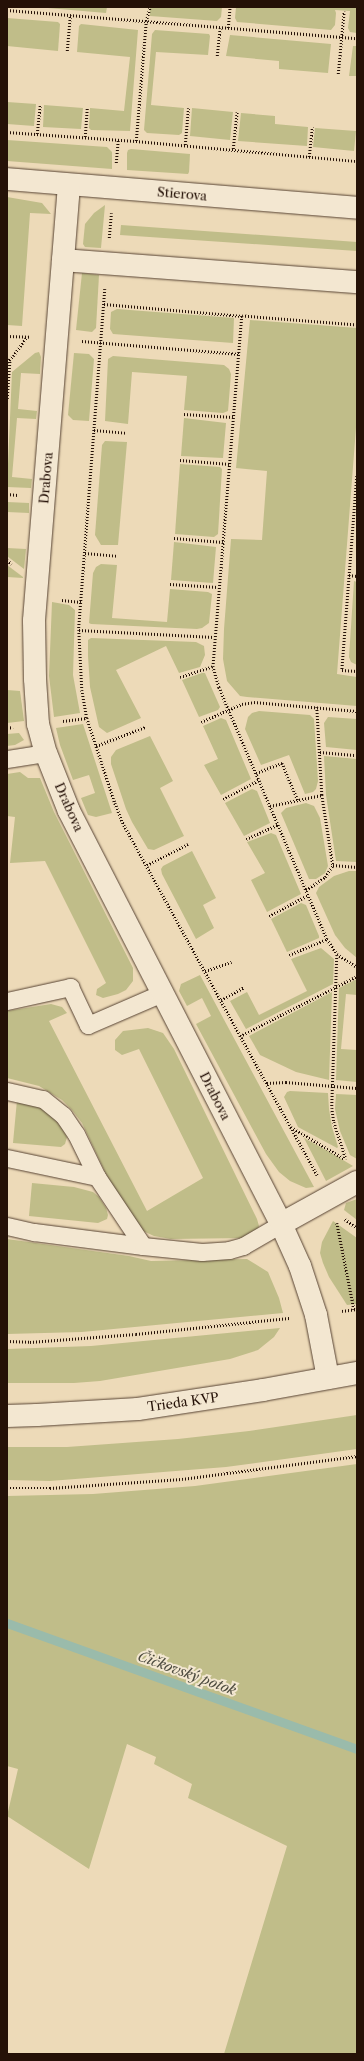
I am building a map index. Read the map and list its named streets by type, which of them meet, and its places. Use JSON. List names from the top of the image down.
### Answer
{
  "streets": {
    "street": ["Stierova", "Drabova", "Trieda KVP"]
  },
  "crossings": [
    ["Stierova", "Drabova"],
    ["Drabova", "Trieda KVP"]
  ],
  "water": ["Čičkovský potok"]
}
